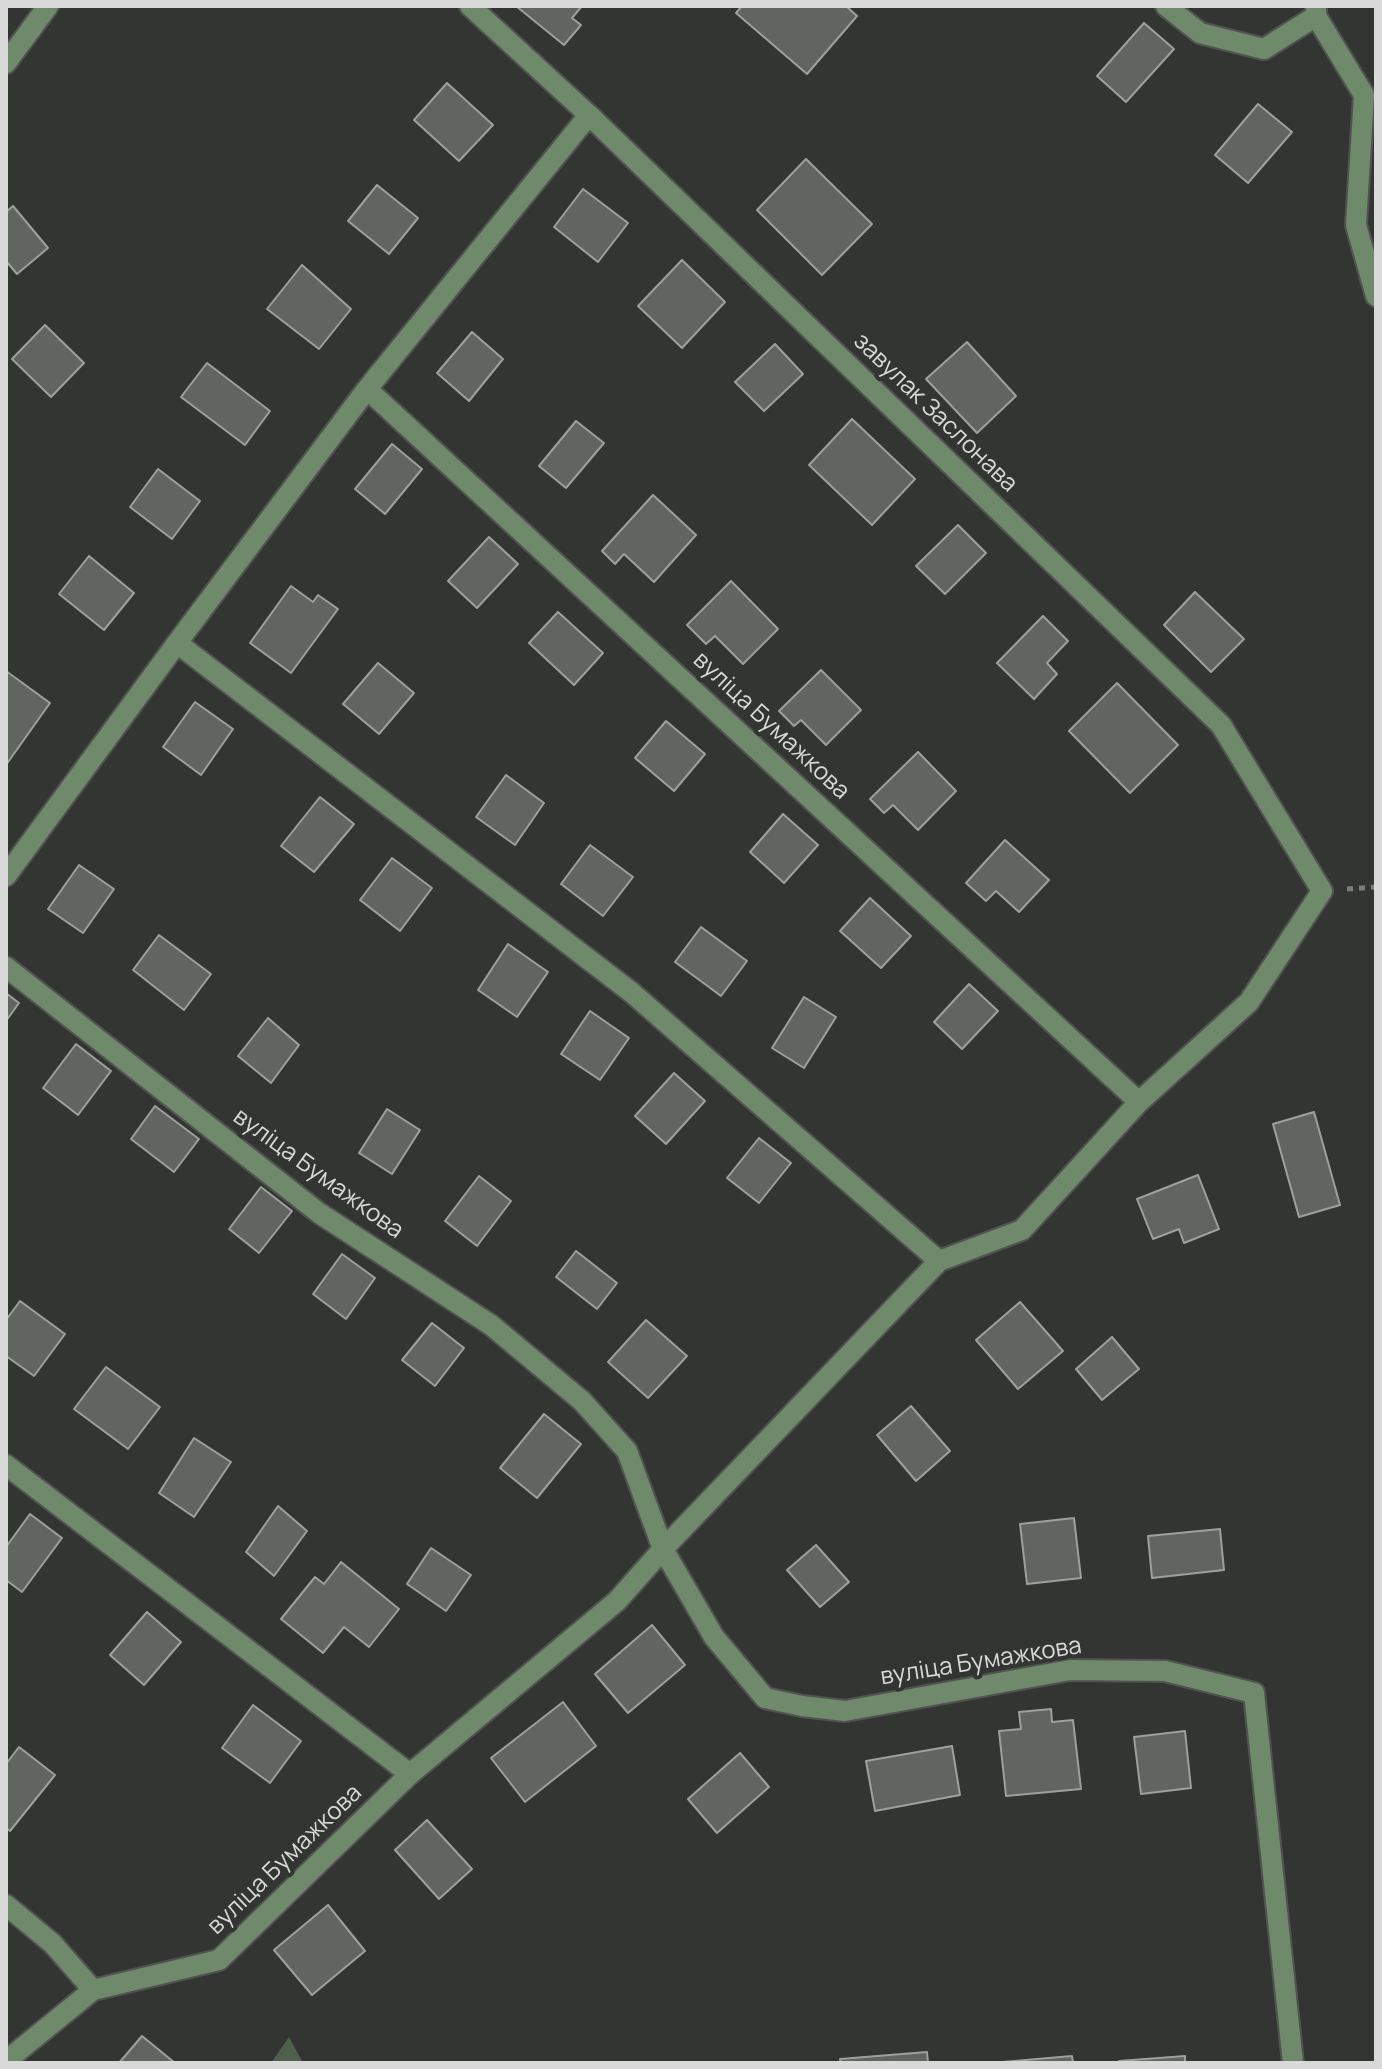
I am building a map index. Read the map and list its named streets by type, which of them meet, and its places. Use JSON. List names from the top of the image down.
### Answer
{
  "streets": {
    "street": ["завулак Заслонава", "вуліца Бумажкова"]
  },
  "crossings": [
    ["завулак Заслонава", "вуліца Бумажкова"]
  ]
}
